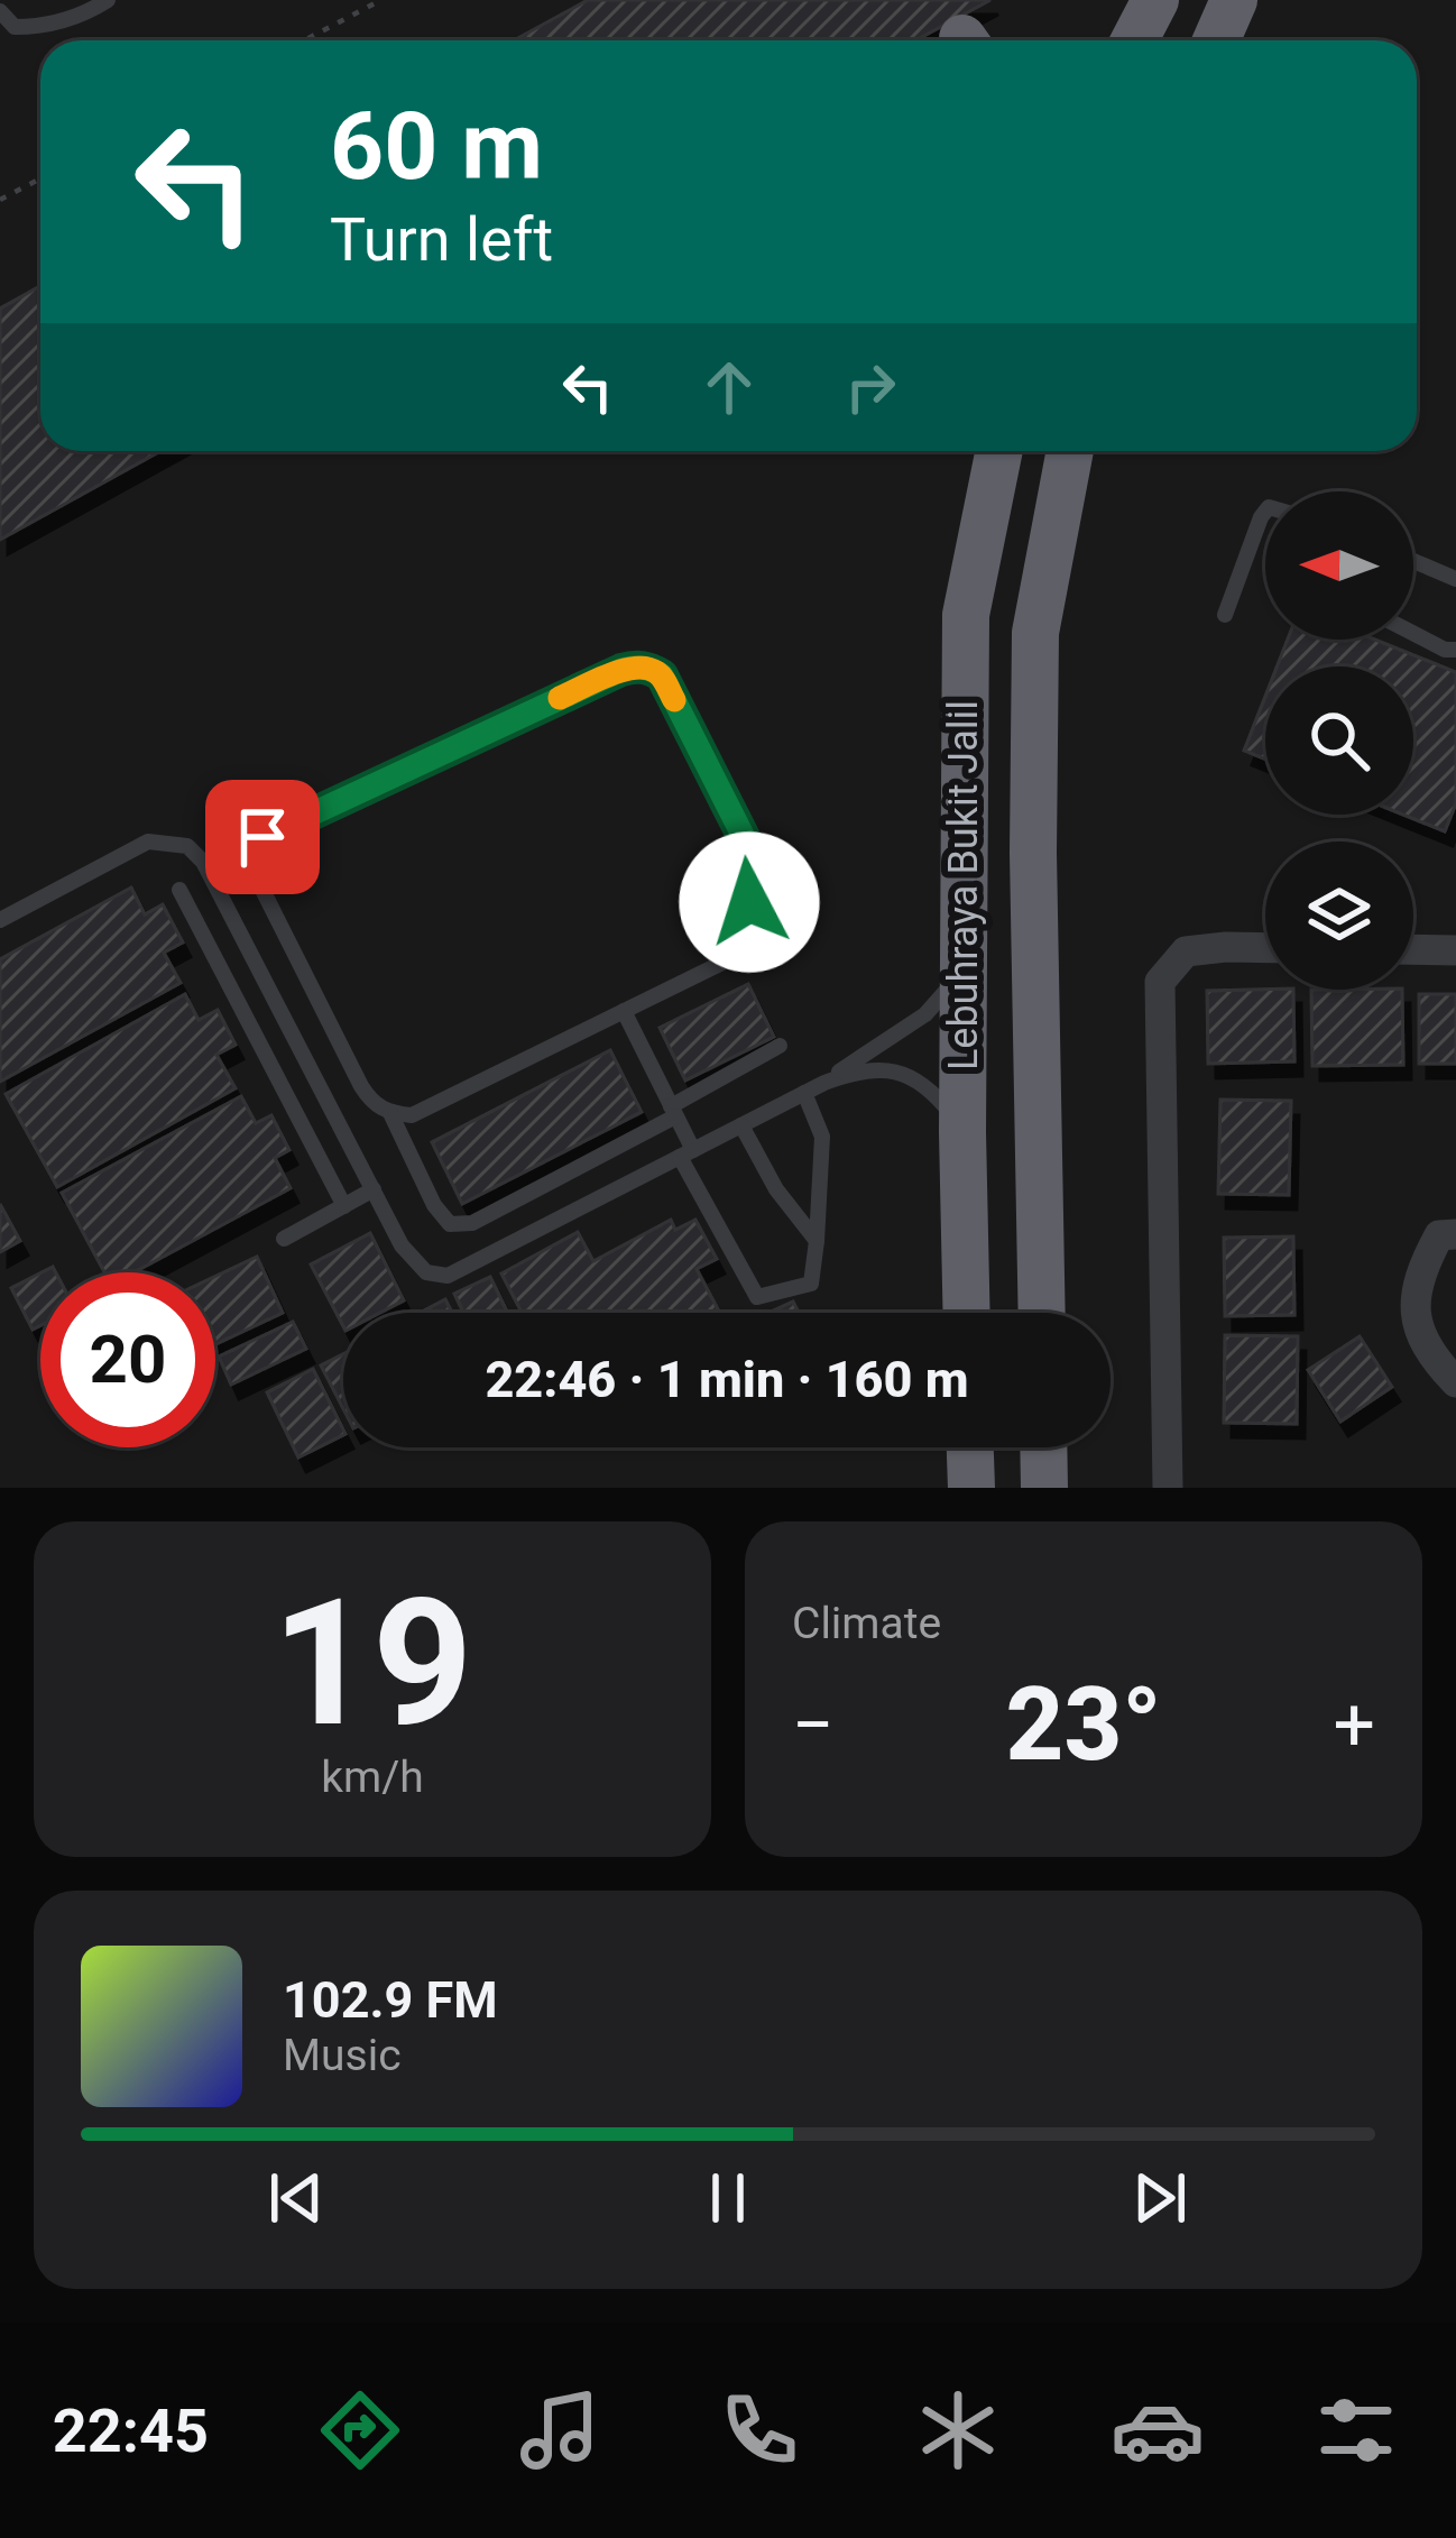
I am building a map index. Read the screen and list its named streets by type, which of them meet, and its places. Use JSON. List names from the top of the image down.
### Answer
{
  "streets": {
    "highway": ["Lebuhraya Bukit Jalil"]
  },
  "north": "left",
  "page": {
    "turn": ["60 m", "Turn left"],
    "limit": "20",
    "trip": "22:46 · 1 min · 160 m",
    "tile": [
      ["19", "km/h"],
      "Climate"
    ],
    "heat": ["−", "23°", "+"],
    "song": ["102.9 FM", "Music"],
    "tabs": "22:45"
  }
}
